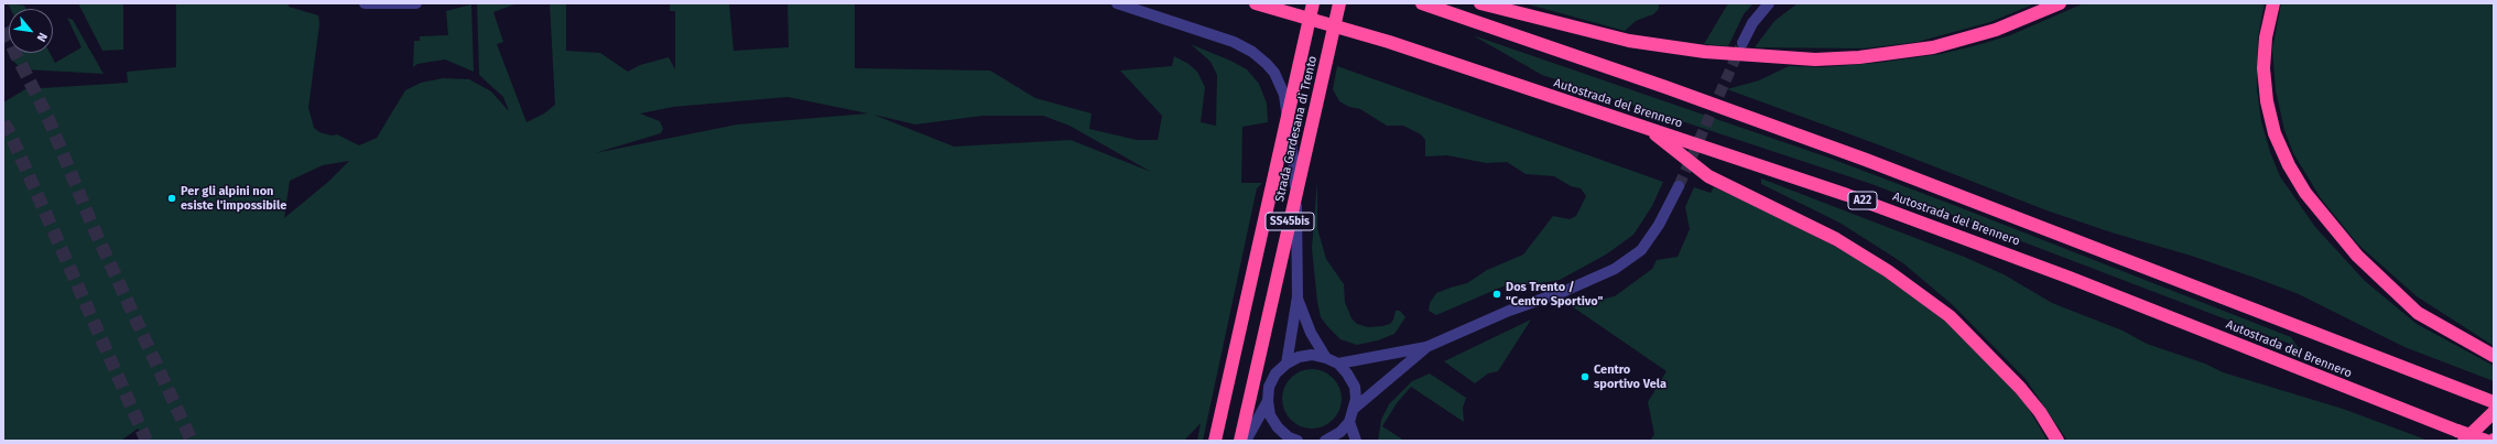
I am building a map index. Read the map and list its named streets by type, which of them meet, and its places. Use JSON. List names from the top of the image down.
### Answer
{
  "streets": {
    "highway": [
      "Autostrada del Brennero",
      "Strada Gardesana di Trento",
      "A22",
      "SS45bis"
    ]
  },
  "places": ["Per gli alpini non esiste l'impossibile", "Dos Trento / \"Centro Sportivo\"", "Centro sportivo Vela"],
  "north": "bottom right"
}
